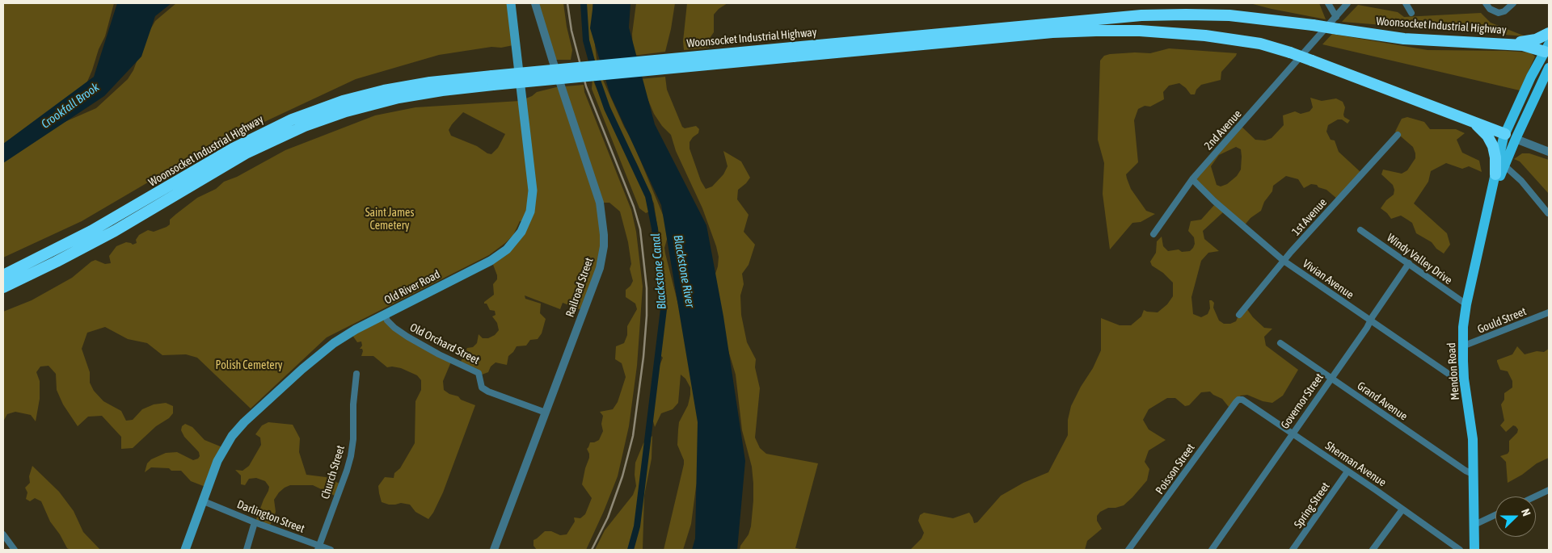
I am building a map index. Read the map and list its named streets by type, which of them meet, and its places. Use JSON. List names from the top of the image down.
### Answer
{
  "streets": {
    "highway": ["Woonsocket Industrial Highway"],
    "main road": ["Old River Road", "Mendon Road"],
    "street": [
      "2nd Avenue",
      "1st Avenue",
      "Windy Valley Drive",
      "Vivian Avenue",
      "Railroad Street",
      "Gould Street",
      "Old Orchard Street",
      "Governor Street",
      "Grand Avenue",
      "Sherman Avenue",
      "Poisson Street",
      "Church Street",
      "Spring Street",
      "Darlington Street"
    ]
  },
  "crossings": [
    ["Woonsocket Industrial Highway", "Mendon Road"],
    ["2nd Avenue", "Vivian Avenue"],
    ["1st Avenue", "Vivian Avenue"],
    ["Windy Valley Drive", "Mendon Road"],
    ["Windy Valley Drive", "Governor Street"],
    ["Vivian Avenue", "Mendon Road"],
    ["Vivian Avenue", "Governor Street"],
    ["Old River Road", "Old Orchard Street"],
    ["Old River Road", "Darlington Street"],
    ["Railroad Street", "Old Orchard Street"],
    ["Gould Street", "Mendon Road"],
    ["Mendon Road", "Grand Avenue"],
    ["Governor Street", "Grand Avenue"],
    ["Governor Street", "Sherman Avenue"],
    ["Sherman Avenue", "Poisson Street"],
    ["Sherman Avenue", "Spring Street"],
    ["Church Street", "Darlington Street"]
  ],
  "water": ["Crookfall Brook", "Blackstone Canal", "Blackstone River"],
  "parks": ["Saint James Cemetery", "Polish Cemetery"],
  "north": "right"
}
